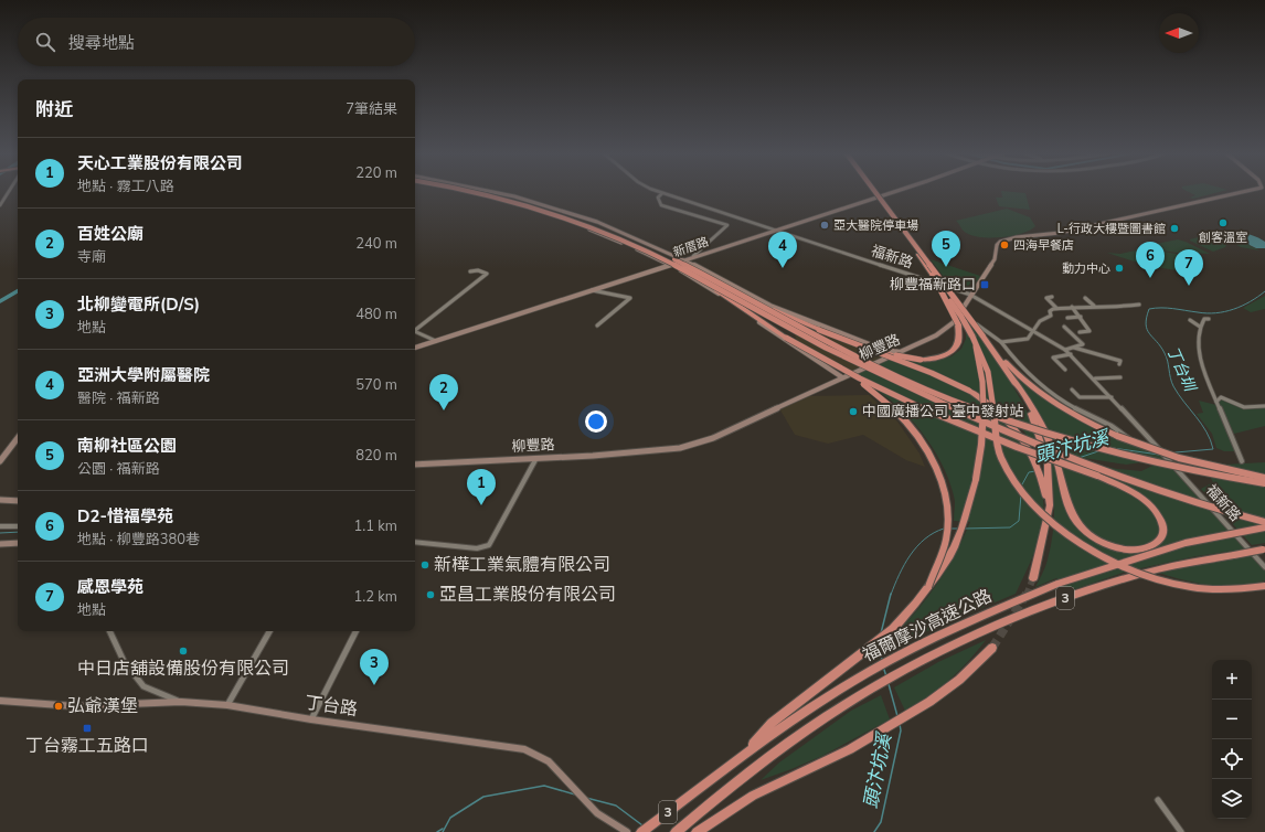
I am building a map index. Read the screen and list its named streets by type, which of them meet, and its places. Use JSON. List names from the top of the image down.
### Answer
{
  "streets": {
    "highway": ["3", "福爾摩沙高速公路"],
    "street": [
      "新厝路",
      "福新路",
      "柳豐路",
      "丁台路"
    ]
  },
  "crossings": [
    ["新厝路", "福新路"],
    ["福新路", "柳豐路"]
  ],
  "water": ["丁台圳", "頭汴坑溪"],
  "places": {
    "other": [
      "創客溫室",
      "亞大醫院停車場",
      "L-行政大樓暨圖書館",
      "四海早餐店",
      "動力中心",
      "中國廣播公司 臺中發射站",
      "新樺工業氣體有限公司",
      "亞昌工業股份有限公司",
      "中日店舖設備股份有限公司",
      "弘爺漢堡"
    ],
    "transit": ["柳豐福新路口", "丁台霧工五路口"]
  },
  "north": "left",
  "page": {
    "search": "搜尋地點",
    "heading": ["附近", "7筆結果"],
    "list": [
      {
        "mark": "1",
        "name": "天心工業股份有限公司",
        "note": "地點 · 霧工八路",
        "value": "220 m"
      },
      {
        "mark": "2",
        "name": "百姓公廟",
        "note": "寺廟",
        "value": "240 m"
      },
      {
        "mark": "3",
        "name": "北柳變電所(D/S)",
        "note": "地點",
        "value": "480 m"
      },
      {
        "mark": "4",
        "name": "亞洲大學附屬醫院",
        "note": "醫院 · 福新路",
        "value": "570 m"
      },
      {
        "mark": "5",
        "name": "南柳社區公園",
        "note": "公園 · 福新路",
        "value": "820 m"
      },
      {
        "mark": "6",
        "name": "D2-惜福學苑",
        "note": "地點 · 柳豐路380巷",
        "value": "1.1 km"
      },
      {
        "mark": "7",
        "name": "感恩學苑",
        "note": "地點",
        "value": "1.2 km"
      }
    ],
    "pins": [
      "5",
      "4",
      "6",
      "7",
      "2",
      "1",
      "3"
    ],
    "map_buttons": ["+", "−"]
  }
}
